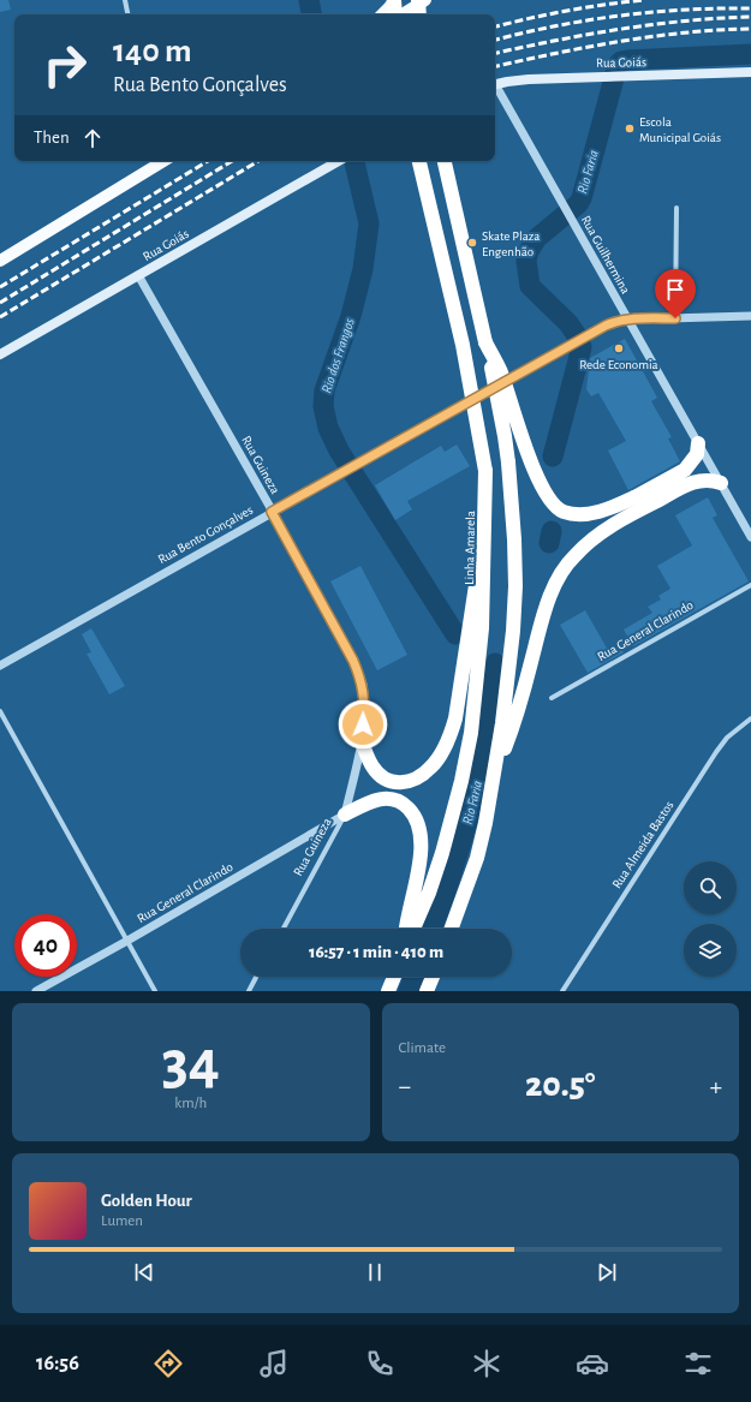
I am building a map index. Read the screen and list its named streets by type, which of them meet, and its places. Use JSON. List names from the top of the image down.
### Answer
{
  "streets": {
    "highway": ["Linha Amarela"],
    "main road": ["Rua Goiás"],
    "street": [
      "Rua Guilhermina",
      "Rua Guineza",
      "Rua Bento Gonçalves",
      "Rua General Clarindo",
      "Rua Almeida Bastos"
    ]
  },
  "crossings": [
    ["Rua Goiás", "Rua Guineza"],
    ["Rua Guilhermina", "Rua Bento Gonçalves"],
    ["Rua Guineza", "Rua Bento Gonçalves"],
    ["Rua Guineza", "Rua General Clarindo"]
  ],
  "water": ["Rio Faria", "Rio dos Frangos"],
  "places": ["Escola Municipal Goiás", "Skate Plaza Engenhão", "Rede Economia"],
  "page": {
    "turn": ["140 m", "Rua Bento Gonçalves"],
    "then": "Then",
    "limit": "40",
    "trip": "16:57 · 1 min · 410 m",
    "tile": [
      ["34", "km/h"],
      "Climate"
    ],
    "heat": ["−", "20.5°", "+"],
    "song": ["Golden Hour", "Lumen"],
    "tabs": "16:56"
  }
}
